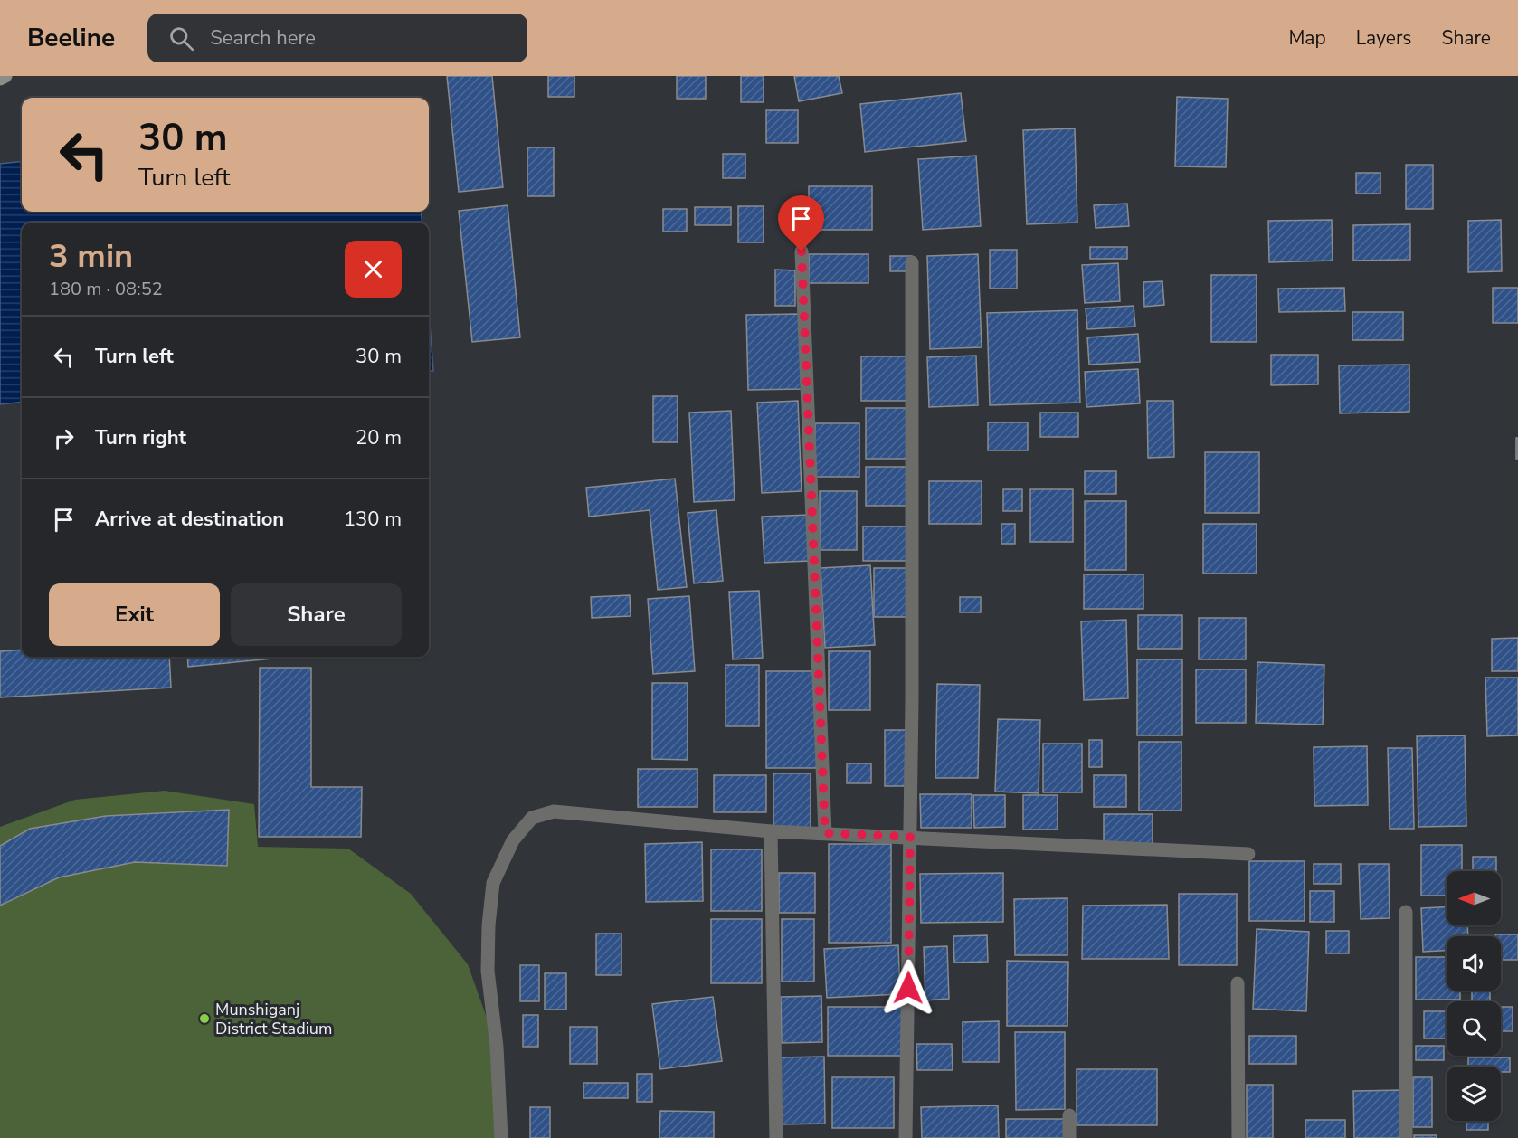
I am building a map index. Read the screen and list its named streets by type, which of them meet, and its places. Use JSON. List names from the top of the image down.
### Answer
{
  "places": ["Munshiganj District Stadium"],
  "north": "left",
  "page": {
    "header": "Beeline",
    "search": "Search here",
    "nav": ["Map", "Layers", "Share"],
    "turn": ["30 m", "Turn left"],
    "heading": ["3 min", "180 m · 08:52"],
    "list": [
      {
        "name": "Turn left",
        "value": "30 m"
      },
      {
        "name": "Turn right",
        "value": "20 m"
      },
      {
        "name": "Arrive at destination",
        "value": "130 m"
      }
    ],
    "buttons": ["Exit", "Share"]
  }
}
